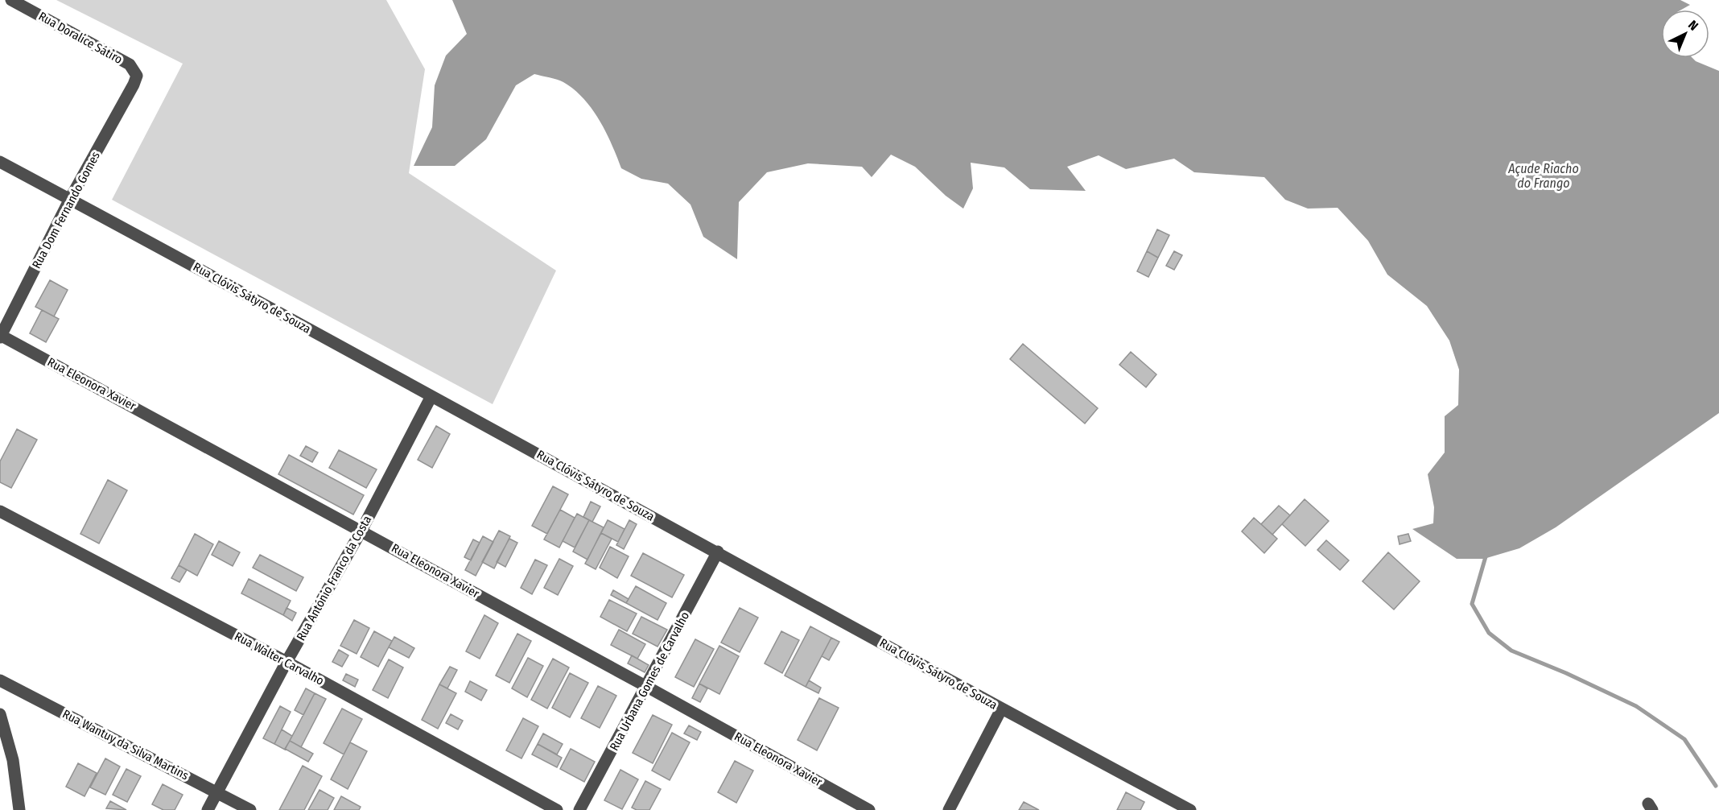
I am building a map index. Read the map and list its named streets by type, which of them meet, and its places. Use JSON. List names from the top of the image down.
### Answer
{
  "streets": {
    "street": [
      "Rua Doralice Sátiro",
      "Rua Dom Fernando Gomes",
      "Rua Clóvis Sátyro de Souza",
      "Rua Eleonora Xavier",
      "Rua António Franco da Costa",
      "Rua Walter Carvalho",
      "Rua Urbana Gomes de Carvalho",
      "Rua Wantuy da Silva Martins"
    ]
  },
  "crossings": [
    ["Rua Doralice Sátiro", "Rua Dom Fernando Gomes"],
    ["Rua Dom Fernando Gomes", "Rua Clóvis Sátyro de Souza"],
    ["Rua Dom Fernando Gomes", "Rua Eleonora Xavier"],
    ["Rua Clóvis Sátyro de Souza", "Rua António Franco da Costa"],
    ["Rua Clóvis Sátyro de Souza", "Rua Urbana Gomes de Carvalho"],
    ["Rua Eleonora Xavier", "Rua António Franco da Costa"],
    ["Rua Eleonora Xavier", "Rua Urbana Gomes de Carvalho"],
    ["Rua António Franco da Costa", "Rua Walter Carvalho"],
    ["Rua António Franco da Costa", "Rua Wantuy da Silva Martins"]
  ],
  "water": ["Açude Riacho do Frango"],
  "north": "top right"
}
